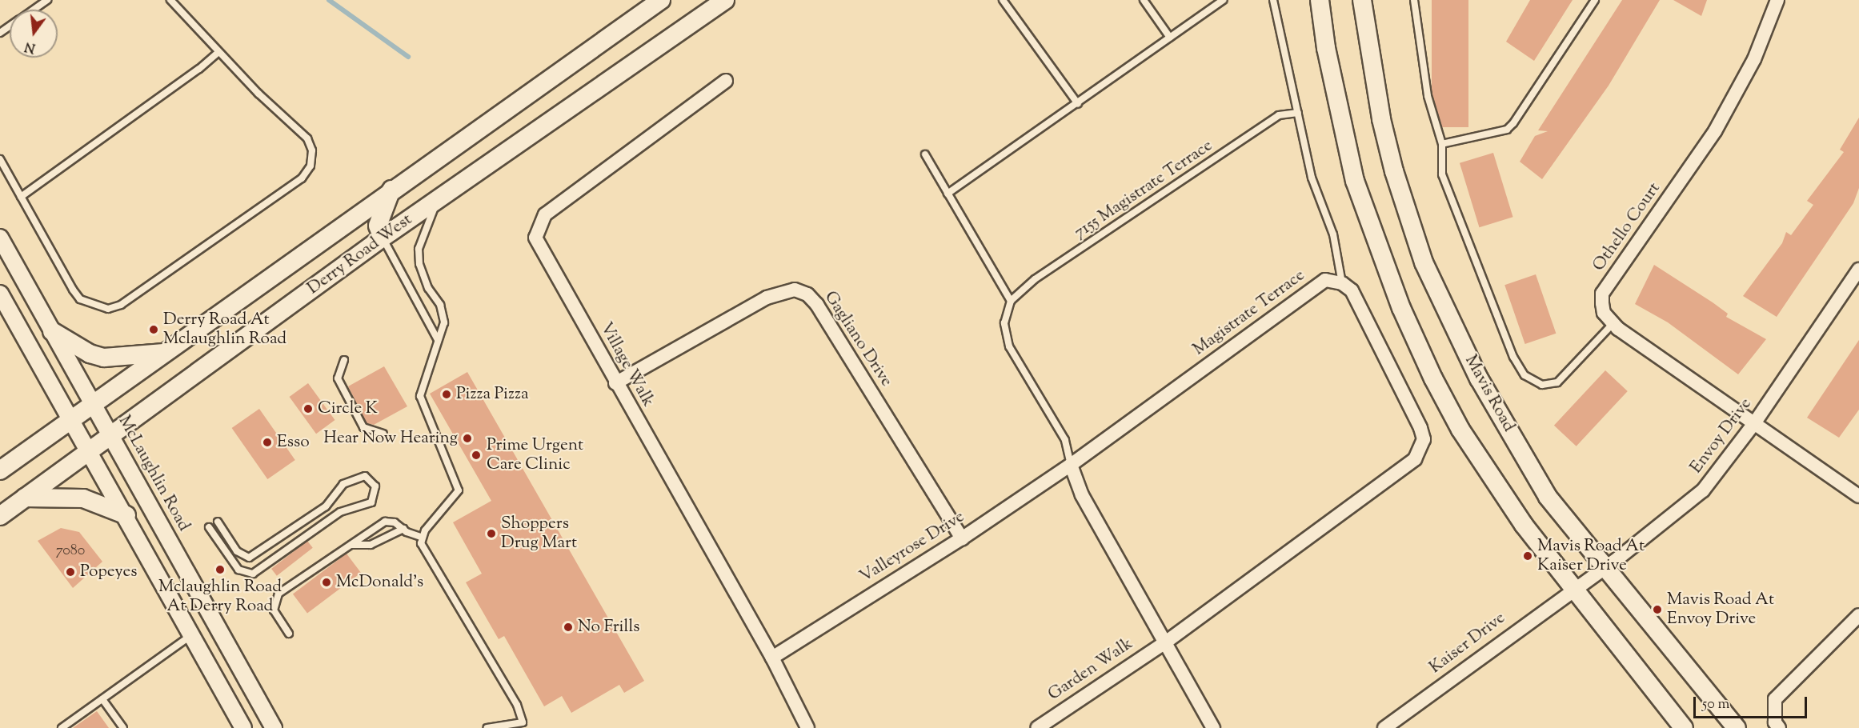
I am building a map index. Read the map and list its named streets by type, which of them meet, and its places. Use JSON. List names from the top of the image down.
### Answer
{
  "streets": {
    "main road": ["Derry Road West", "Mavis Road"],
    "street": [
      "Othello Court",
      "Magistrate Terrace",
      "Gagliano Drive",
      "Village Walk",
      "Envoy Drive",
      "McLaughlin Road",
      "Valleyrose Drive",
      "Kaiser Drive",
      "Garden Walk"
    ],
    "lane": ["7155 Magistrate Terrace"]
  },
  "crossings": [
    ["Othello Court", "Envoy Drive"],
    ["Derry Road West", "McLaughlin Road"],
    ["Magistrate Terrace", "Valleyrose Drive"],
    ["Gagliano Drive", "Village Walk"],
    ["Gagliano Drive", "Valleyrose Drive"],
    ["Village Walk", "Valleyrose Drive"],
    ["Mavis Road", "Envoy Drive"],
    ["Envoy Drive", "Kaiser Drive"]
  ],
  "places": [
    "Derry Road At Mclaughlin Road",
    "Pizza Pizza",
    "Circle K",
    "Hear Now Hearing",
    "Esso",
    "Prime Urgent Care Clinic",
    "Shoppers Drug Mart",
    "Mavis Road At Kaiser Drive",
    "Mclaughlin Road At Derry Road",
    "Popeyes",
    "McDonald's",
    "Mavis Road At Envoy Drive",
    "No Frills"
  ],
  "house_numbers": ["7080"],
  "scale_bar": "50 m",
  "north": "bottom"
}
